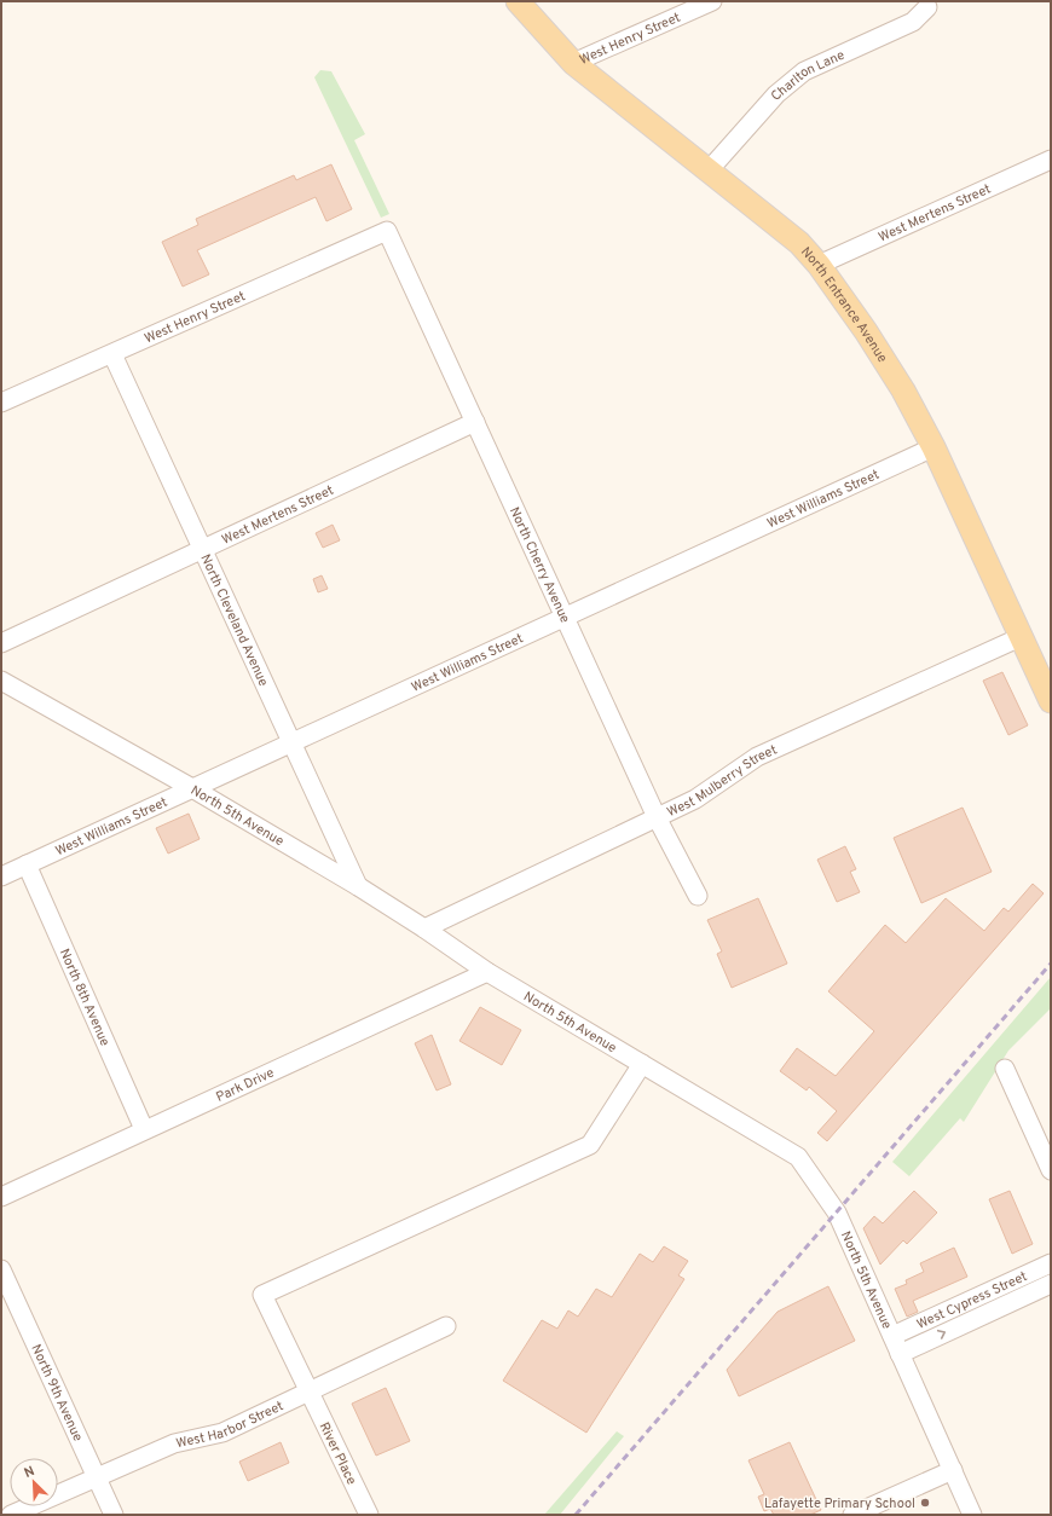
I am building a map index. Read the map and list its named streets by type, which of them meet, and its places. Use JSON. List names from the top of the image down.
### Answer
{
  "streets": {
    "main road": ["North Entrance Avenue"],
    "street": [
      "West Henry Street",
      "Charlton Lane",
      "West Mertens Street",
      "West Williams Street",
      "North Cherry Avenue",
      "North Cleveland Avenue",
      "West Mulberry Street",
      "North 5th Avenue",
      "North 8th Avenue",
      "Park Drive",
      "West Cypress Street",
      "North 9th Avenue",
      "West Harbor Street",
      "River Place"
    ]
  },
  "crossings": [
    ["West Henry Street", "North Entrance Avenue"],
    ["West Henry Street", "North Cherry Avenue"],
    ["West Henry Street", "North Cleveland Avenue"],
    ["Charlton Lane", "North Entrance Avenue"],
    ["West Mertens Street", "North Entrance Avenue"],
    ["West Mertens Street", "North Cherry Avenue"],
    ["West Mertens Street", "North Cleveland Avenue"],
    ["North Entrance Avenue", "West Williams Street"],
    ["North Entrance Avenue", "West Mulberry Street"],
    ["West Williams Street", "North Cherry Avenue"],
    ["West Williams Street", "North Cleveland Avenue"],
    ["West Williams Street", "North 5th Avenue"],
    ["West Williams Street", "North 8th Avenue"],
    ["North Cherry Avenue", "West Mulberry Street"],
    ["North Cleveland Avenue", "North 5th Avenue"],
    ["West Mulberry Street", "North 5th Avenue"],
    ["North 5th Avenue", "Park Drive"],
    ["North 5th Avenue", "West Cypress Street"],
    ["North 5th Avenue", "River Place"],
    ["North 8th Avenue", "Park Drive"],
    ["North 9th Avenue", "West Harbor Street"],
    ["West Harbor Street", "River Place"]
  ],
  "places": ["Lafayette Primary School"],
  "north": "top left"
}
